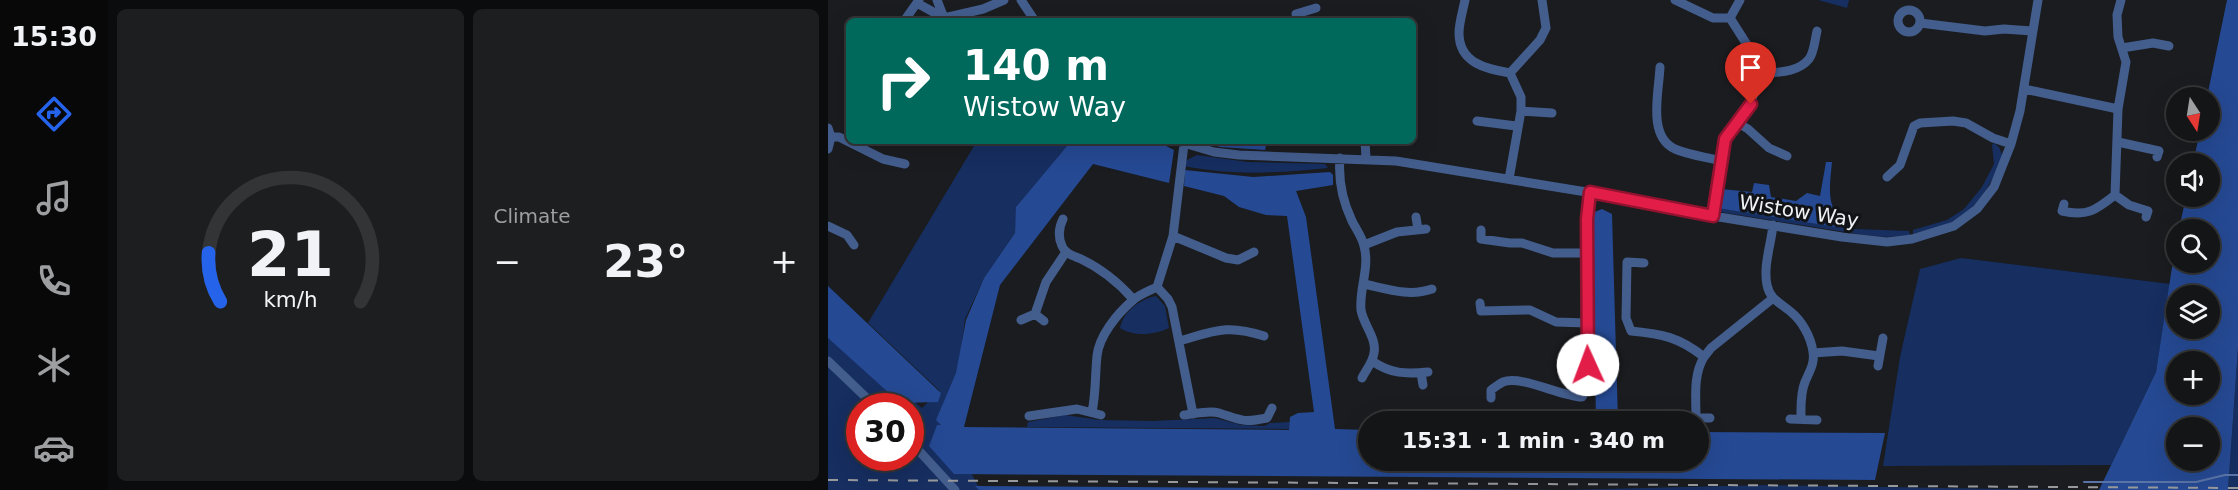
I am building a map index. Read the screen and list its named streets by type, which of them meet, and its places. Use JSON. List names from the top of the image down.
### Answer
{
  "streets": {
    "street": ["Wistow Way"]
  },
  "north": "bottom",
  "page": {
    "tabs": "15:30",
    "tile": "Climate",
    "turn": ["140 m", "Wistow Way"],
    "map_buttons": ["+", "−"],
    "heat": ["−", "23°", "+"],
    "limit": "30",
    "trip": "15:31 · 1 min · 340 m",
    "gauge": ["21", "km/h"]
  }
}
